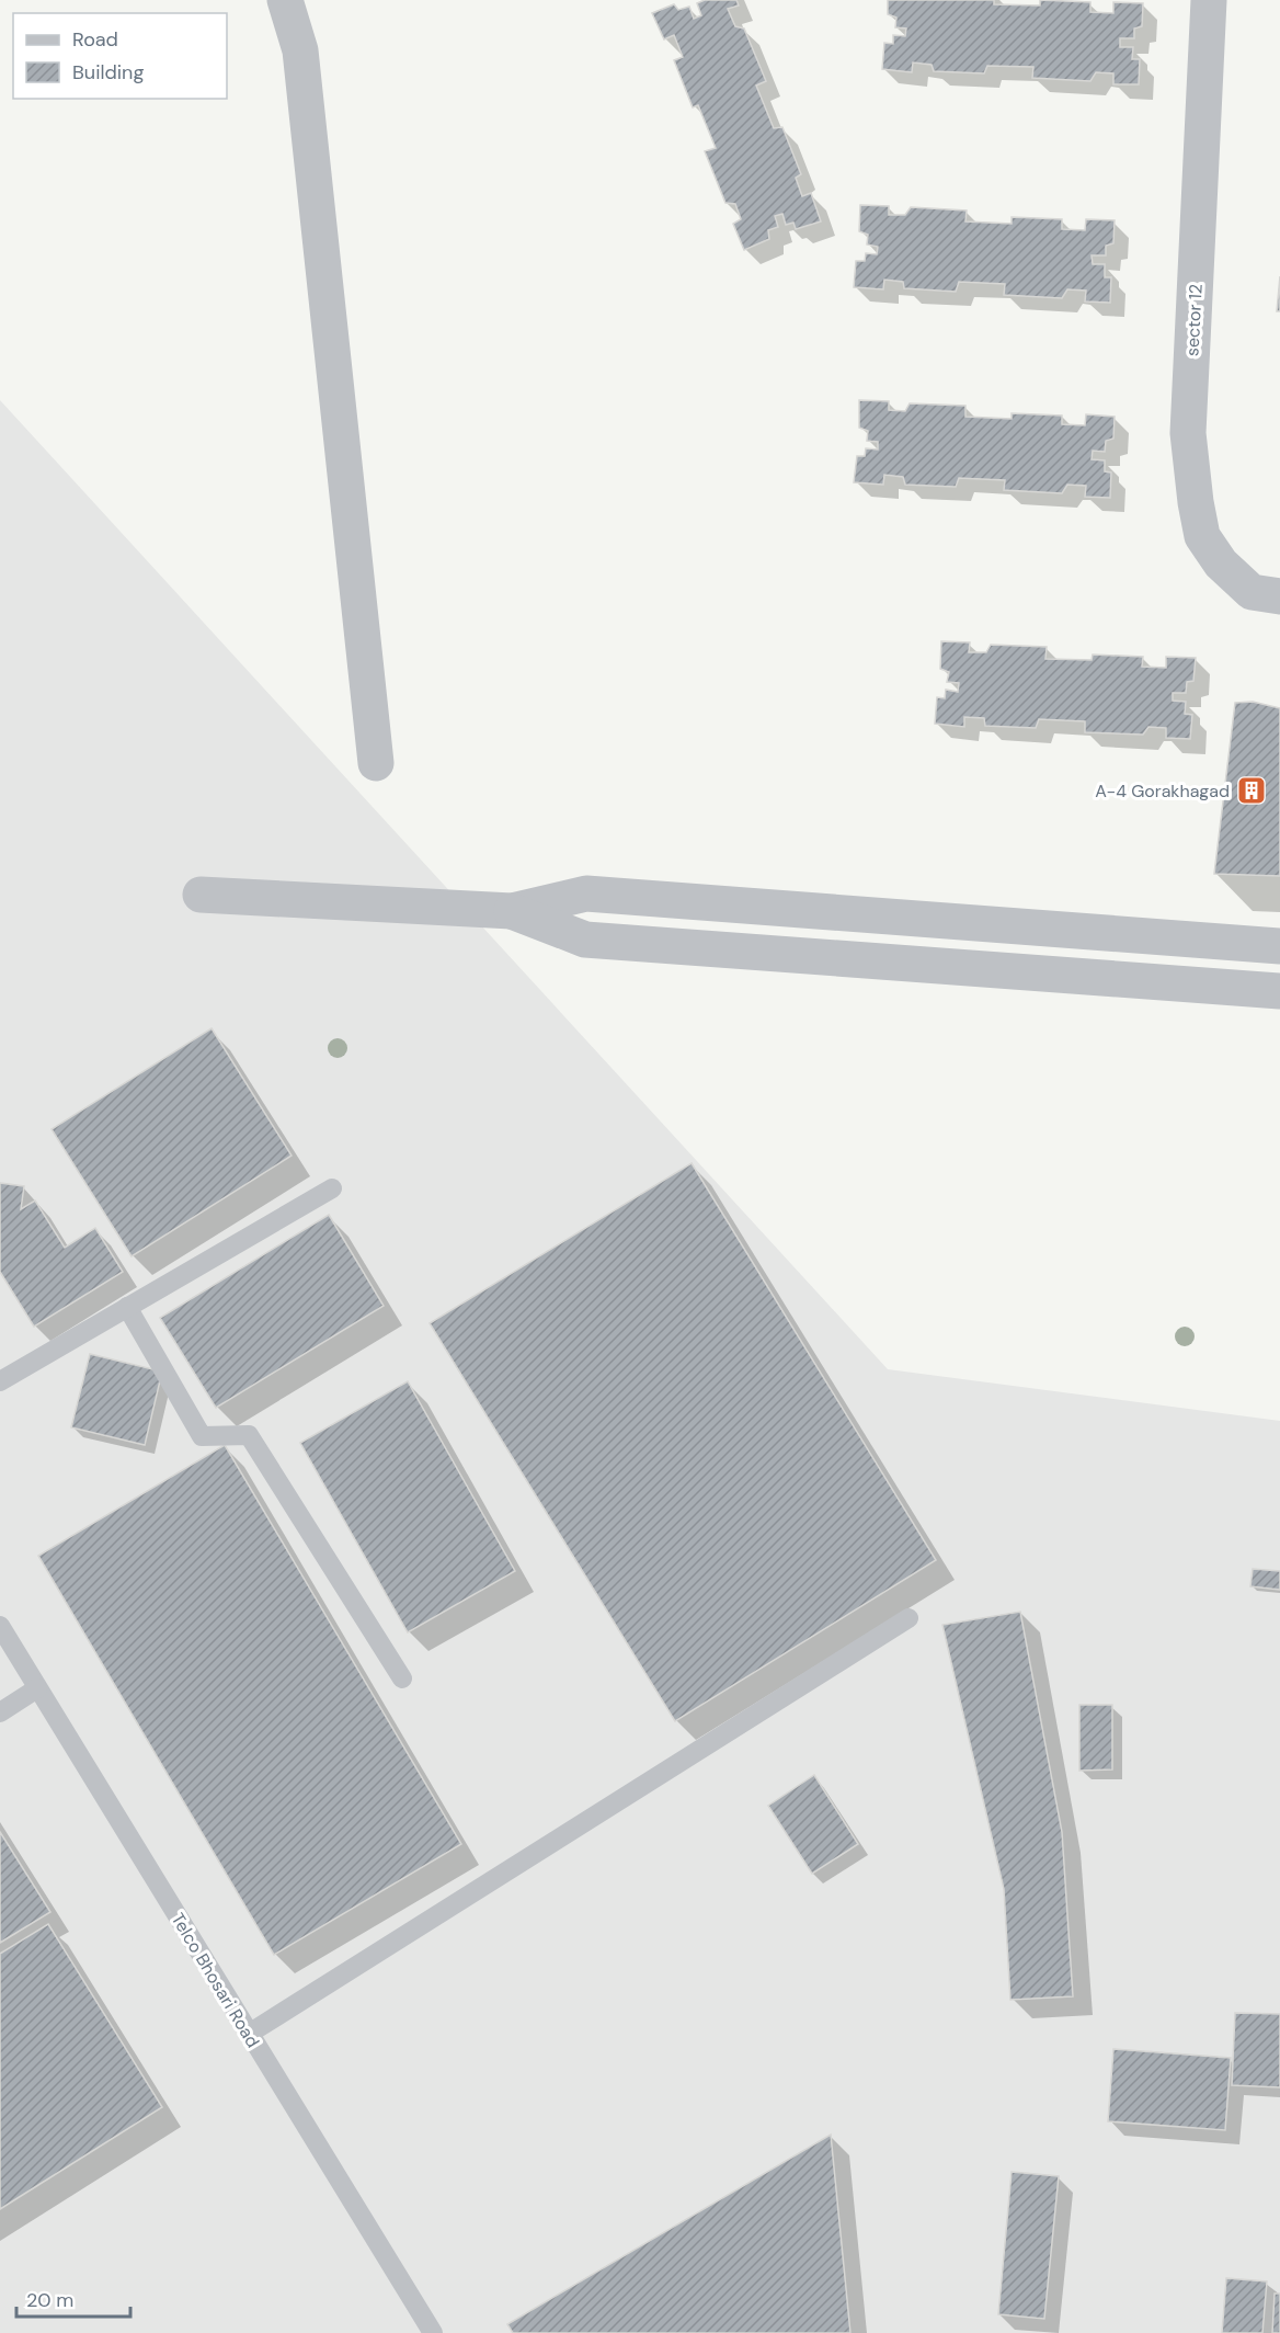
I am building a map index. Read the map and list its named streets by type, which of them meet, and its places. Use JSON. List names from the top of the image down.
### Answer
{
  "streets": {
    "street": ["sector 12"],
    "lane": ["Telco Bhosari Road"]
  },
  "places": {
    "building": ["A-4 Gorakhagad"]
  },
  "legend": ["Road", "Building"],
  "scale_bar": "20 m"
}
